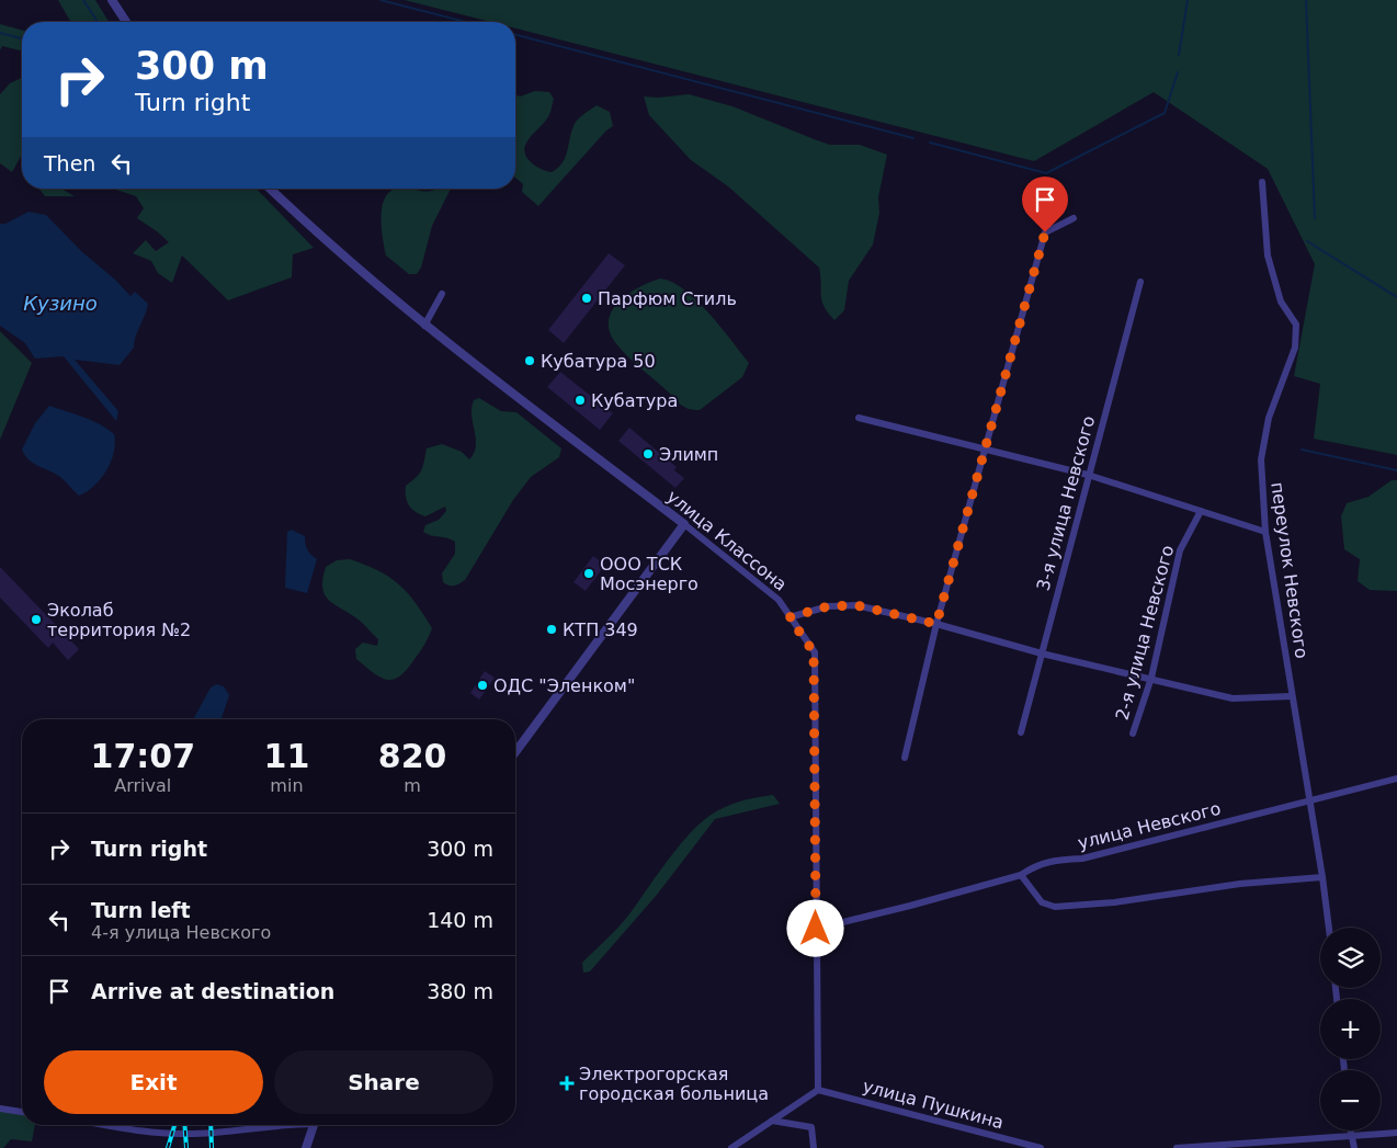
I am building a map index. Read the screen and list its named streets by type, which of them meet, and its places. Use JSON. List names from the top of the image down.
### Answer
{
  "streets": {
    "street": [
      "3-я улица Невского",
      "улица Классона",
      "переулок Невского",
      "2-я улица Невского",
      "улица Невского",
      "улица Пушкина"
    ]
  },
  "crossings": [
    ["улица Классона", "улица Невского"],
    ["улица Классона", "улица Пушкина"],
    ["переулок Невского", "улица Невского"]
  ],
  "water": ["Кузино"],
  "places": {
    "other": [
      "Парфюм Стиль",
      "Кубатура 50",
      "Кубатура",
      "Элимп",
      "ООО ТСК Мосэнерго",
      "Эколаб территория №2",
      "КТП 349",
      "ОДС \"Эленком\""
    ],
    "health": ["Электрогорская городская больница"]
  },
  "page": {
    "turn": ["300 m", "Turn right"],
    "then": "Then",
    "eta": [
      "17:07",
      "Arrival",
      "11",
      "min",
      "820",
      "m"
    ],
    "list": [
      {
        "name": "Turn right",
        "value": "300 m"
      },
      {
        "name": "Turn left",
        "note": "4-я улица Невского",
        "value": "140 m"
      },
      {
        "name": "Arrive at destination",
        "value": "380 m"
      }
    ],
    "map_buttons": ["+", "−"],
    "buttons": ["Exit", "Share"]
  }
}
